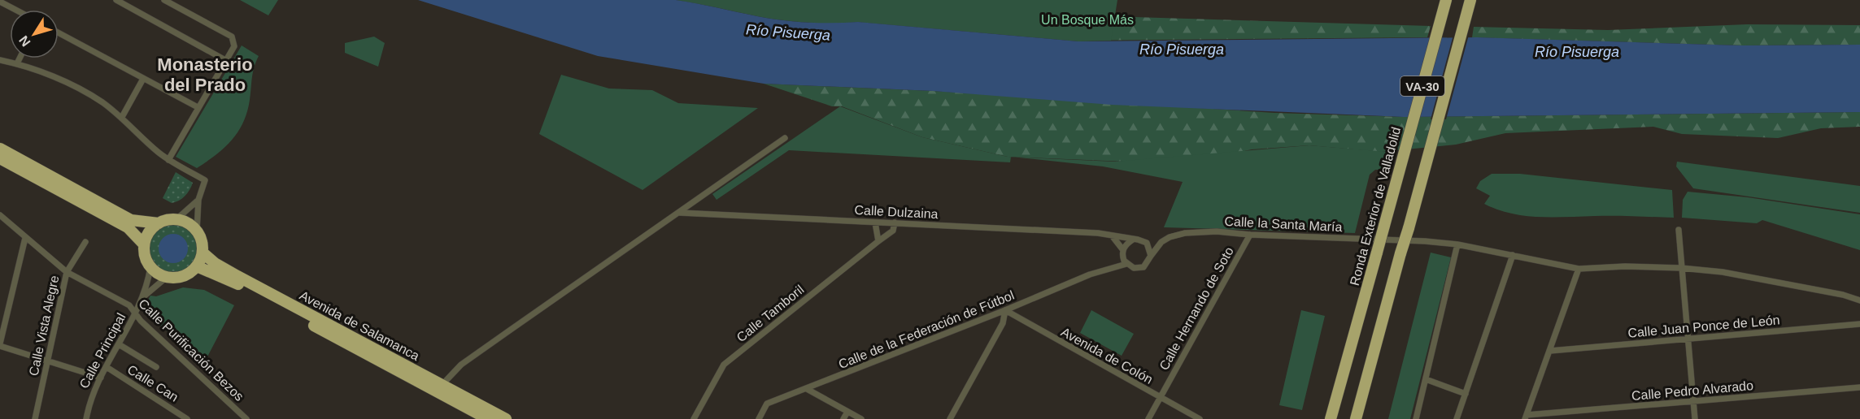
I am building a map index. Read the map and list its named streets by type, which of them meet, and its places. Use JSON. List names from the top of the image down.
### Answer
{
  "streets": {
    "highway": ["VA-30", "Ronda Exterior de Valladolid", "Avenida de Salamanca"],
    "street": [
      "Calle Dulzaina",
      "Calle la Santa María",
      "Calle Hernando de Soto",
      "Calle Tamboril",
      "Calle Vista Alegre",
      "Calle Juan Ponce de León",
      "Calle de la Federación de Fútbol",
      "Calle Purificación Bezos",
      "Calle Principal",
      "Avenida de Colón",
      "Calle Can",
      "Calle Pedro Alvarado"
    ]
  },
  "crossings": [
    ["Calle Dulzaina", "Calle la Santa María"],
    ["Calle Dulzaina", "Calle Tamboril"],
    ["Calle Dulzaina", "Calle de la Federación de Fútbol"],
    ["Calle la Santa María", "Calle Hernando de Soto"],
    ["Calle la Santa María", "Calle de la Federación de Fútbol"],
    ["Calle Hernando de Soto", "Avenida de Colón"],
    ["Calle Vista Alegre", "Calle Purificación Bezos"],
    ["Avenida de Salamanca", "Calle Principal"],
    ["Calle de la Federación de Fútbol", "Avenida de Colón"],
    ["Calle Purificación Bezos", "Calle Principal"],
    ["Calle Principal", "Calle Can"]
  ],
  "districts": ["Monasterio del Prado"],
  "water": ["Río Pisuerga"],
  "parks": ["Un Bosque Más"],
  "north": "bottom left"
}
